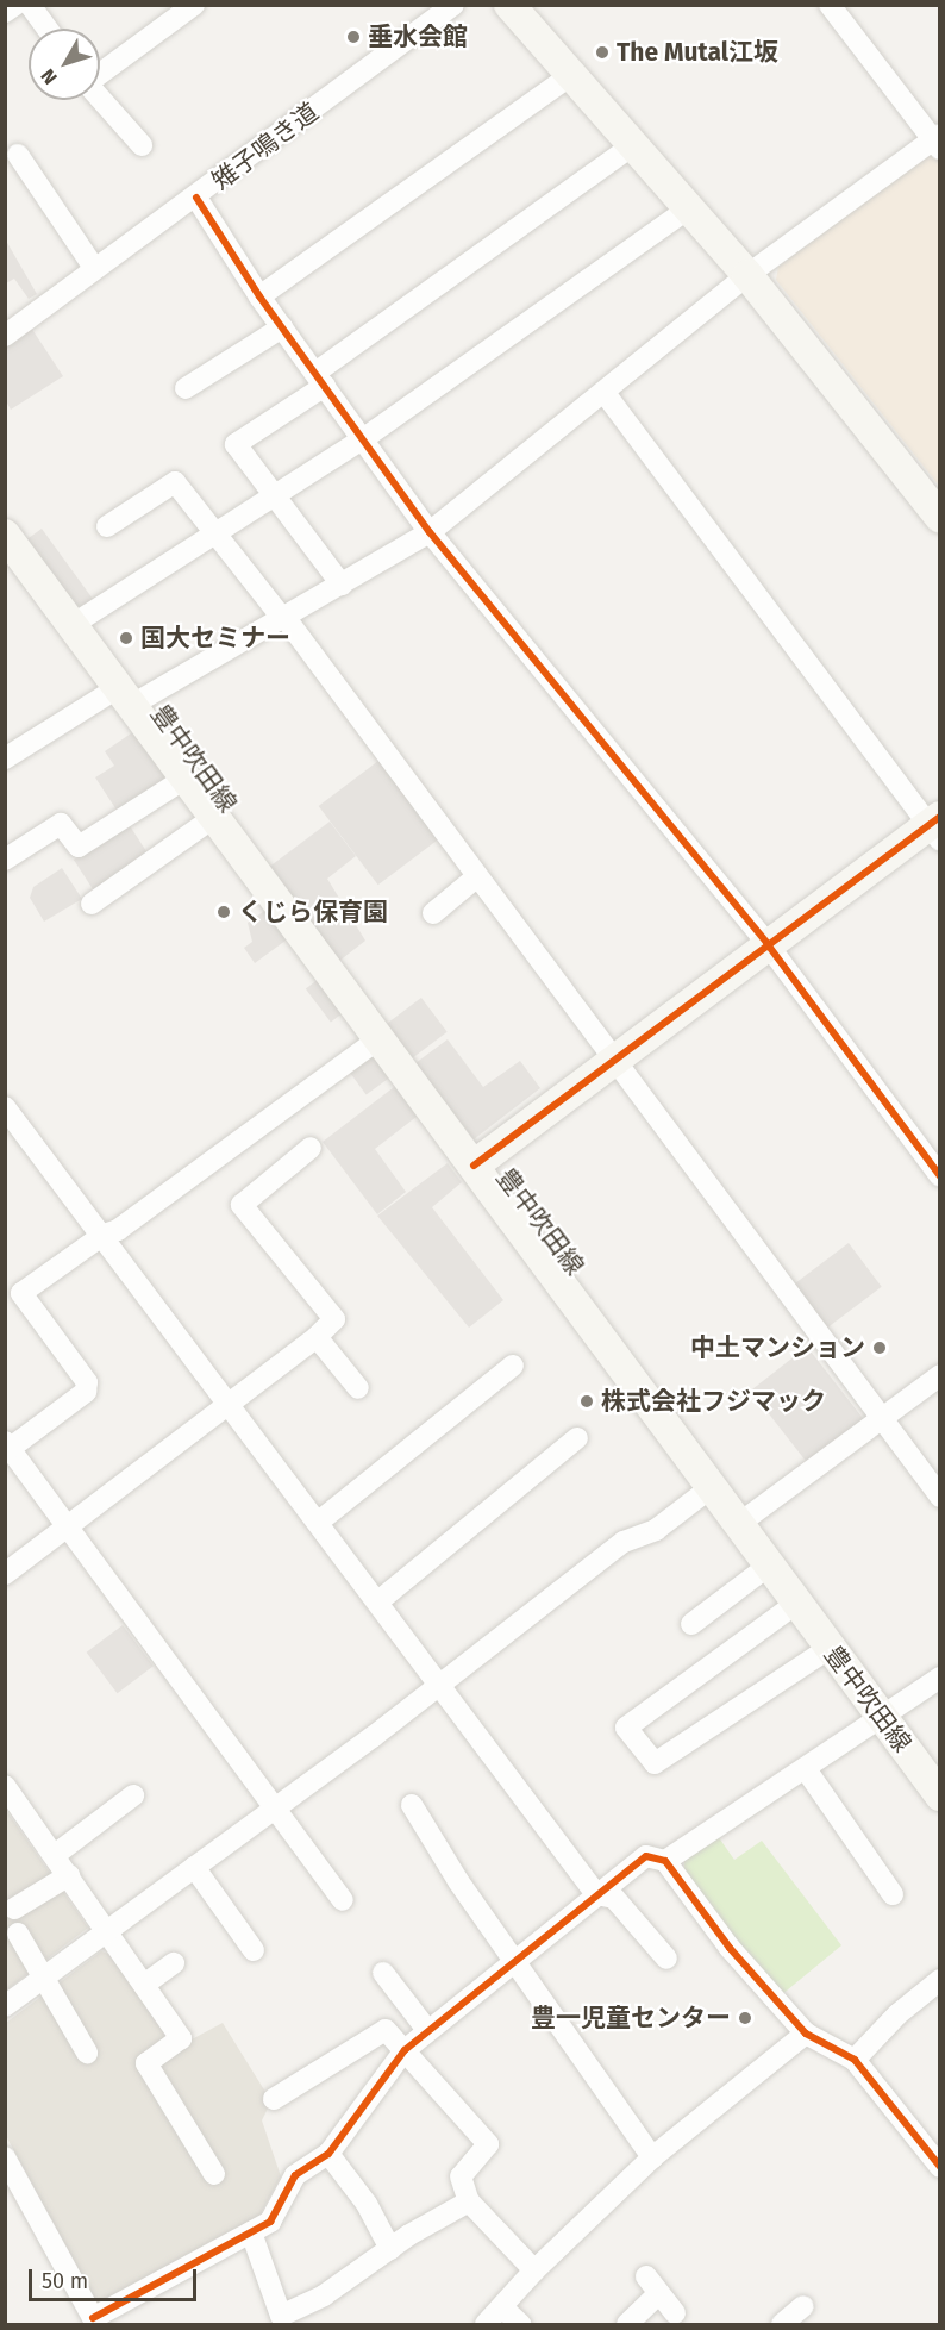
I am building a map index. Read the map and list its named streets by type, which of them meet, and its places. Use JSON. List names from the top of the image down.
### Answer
{
  "streets": {
    "main road": ["豊中吹田線"],
    "street": ["雉子鳴き道"]
  },
  "places": [
    "垂水会館",
    "The Mutal江坂",
    "国大セミナー",
    "くじら保育園",
    "中土マンション",
    "株式会社フジマック",
    "豊一児童センター"
  ],
  "scale_bar": "50 m",
  "north": "bottom left"
}
